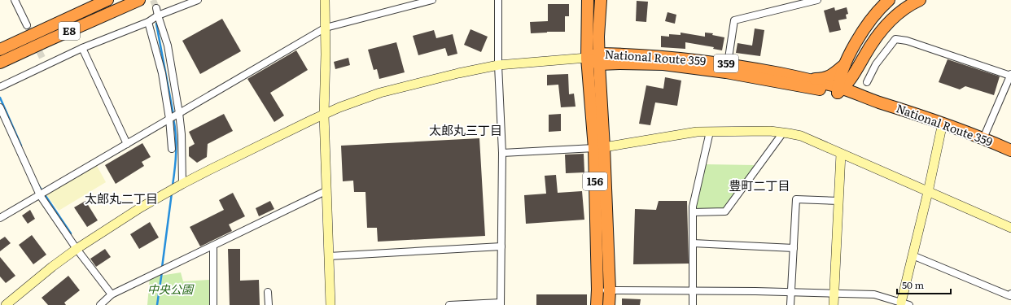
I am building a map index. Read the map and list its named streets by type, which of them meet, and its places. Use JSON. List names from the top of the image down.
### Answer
{
  "streets": {
    "highway": [
      "E8",
      "National Route 359",
      "359",
      "156"
    ]
  },
  "crossings": [
    ["National Route 359", "156"]
  ],
  "districts": ["太郎丸三丁目", "豊町二丁目", "太郎丸二丁目"],
  "parks": ["中央公園"],
  "scale_bar": "50 m"
}
